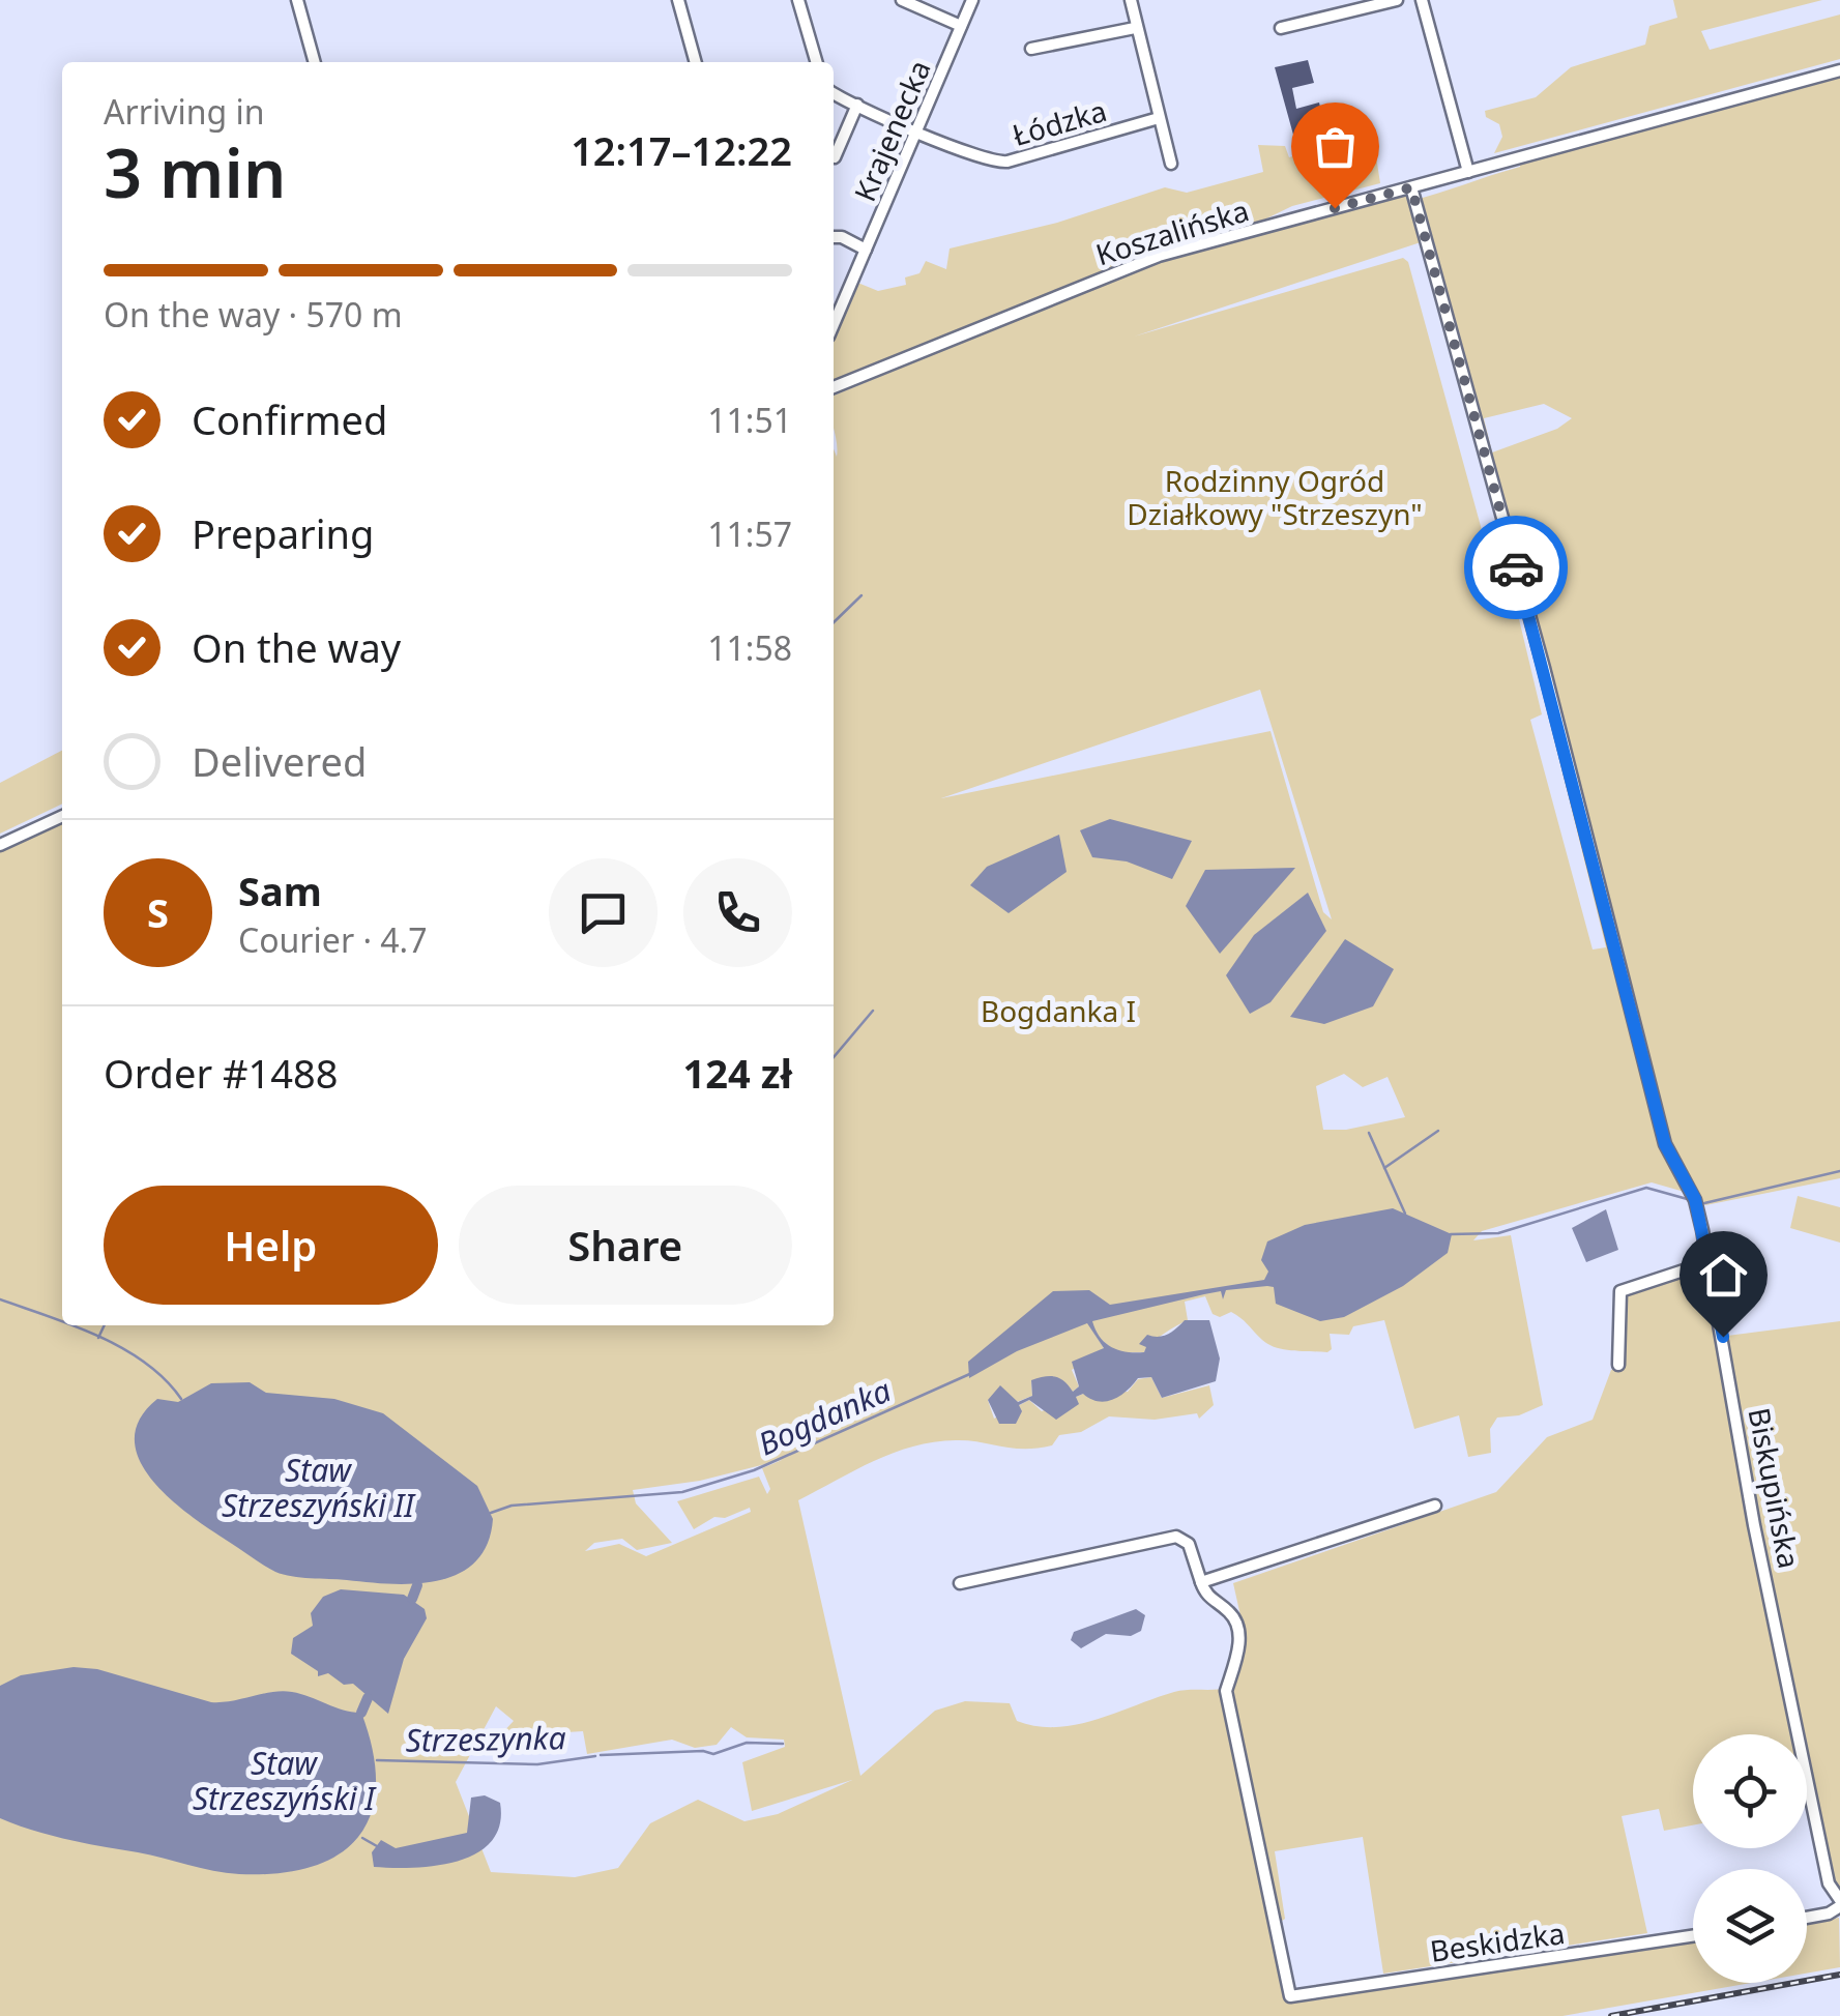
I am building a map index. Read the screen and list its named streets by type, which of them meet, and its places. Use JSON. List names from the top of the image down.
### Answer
{
  "streets": {
    "street": [
      "Łódzka",
      "Krajenecka",
      "Koszalińska",
      "Biskupińska",
      "Beskidzka"
    ]
  },
  "crossings": [
    ["Łódzka", "Krajenecka"],
    ["Koszalińska", "Biskupińska"]
  ],
  "water": [
    "Bogdanka",
    "Staw Strzeszyński II",
    "Strzeszynka",
    "Staw Strzeszyński I"
  ],
  "parks": ["Rodzinny Ogród Działkowy \"Strzeszyn\"", "Bogdanka I"],
  "page": {
    "heading": ["3 min", "Arriving in", "12:17–12:22"],
    "panel": [
      "Sam",
      "Courier · 4.7",
      "Order #1488",
      "124 zł"
    ],
    "bar": "On the way · 570 m",
    "list": [
      ["Confirmed", "11:51"],
      ["Preparing", "11:57"],
      ["On the way", "11:58"],
      "Delivered"
    ],
    "round": "S",
    "buttons": ["Help", "Share"]
  }
}
